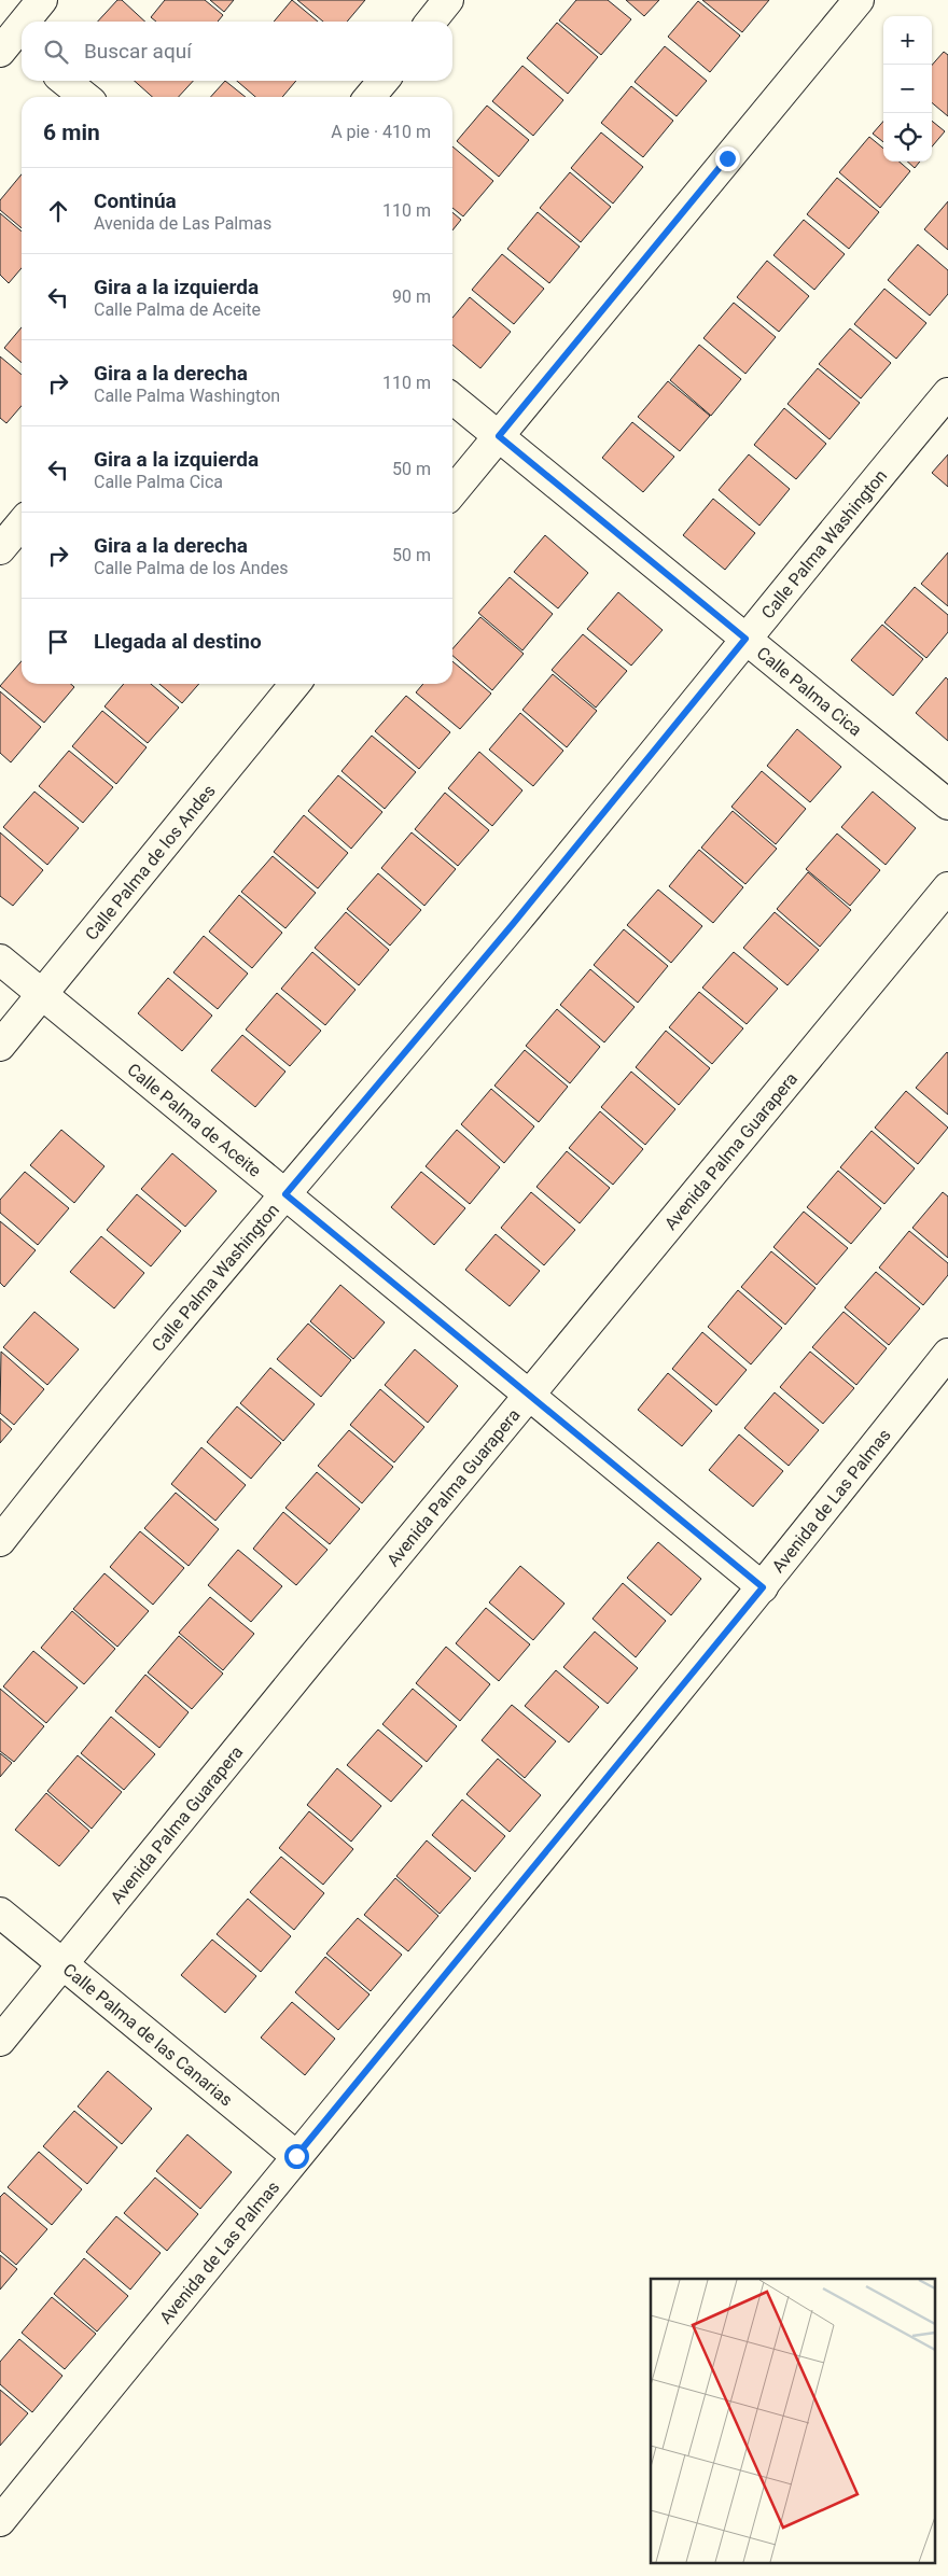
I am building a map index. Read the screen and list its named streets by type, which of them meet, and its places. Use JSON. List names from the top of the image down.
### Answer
{
  "streets": {
    "street": [
      "Calle Palma Washington",
      "Calle Palma Cica",
      "Calle Palma de los Andes",
      "Calle Palma de Aceite",
      "Avenida Palma Guarapera",
      "Avenida de Las Palmas",
      "Calle Palma de las Canarias"
    ]
  },
  "crossings": [
    ["Calle Palma Washington", "Calle Palma Cica"],
    ["Calle Palma Washington", "Calle Palma de Aceite"],
    ["Calle Palma de los Andes", "Calle Palma de Aceite"],
    ["Calle Palma de Aceite", "Avenida Palma Guarapera"],
    ["Calle Palma de Aceite", "Avenida de Las Palmas"],
    ["Avenida Palma Guarapera", "Calle Palma de las Canarias"],
    ["Avenida de Las Palmas", "Calle Palma de las Canarias"]
  ],
  "page": {
    "map_buttons": ["+", "−"],
    "search": "Buscar aquí",
    "heading": ["6 min", "A pie · 410 m"],
    "list": [
      ["Continúa", "Avenida de Las Palmas", "110 m"],
      ["Gira a la izquierda", "Calle Palma de Aceite", "90 m"],
      ["Gira a la derecha", "Calle Palma Washington", "110 m"],
      ["Gira a la izquierda", "Calle Palma Cica", "50 m"],
      ["Gira a la derecha", "Calle Palma de los Andes", "50 m"],
      "Llegada al destino"
    ]
  }
}
